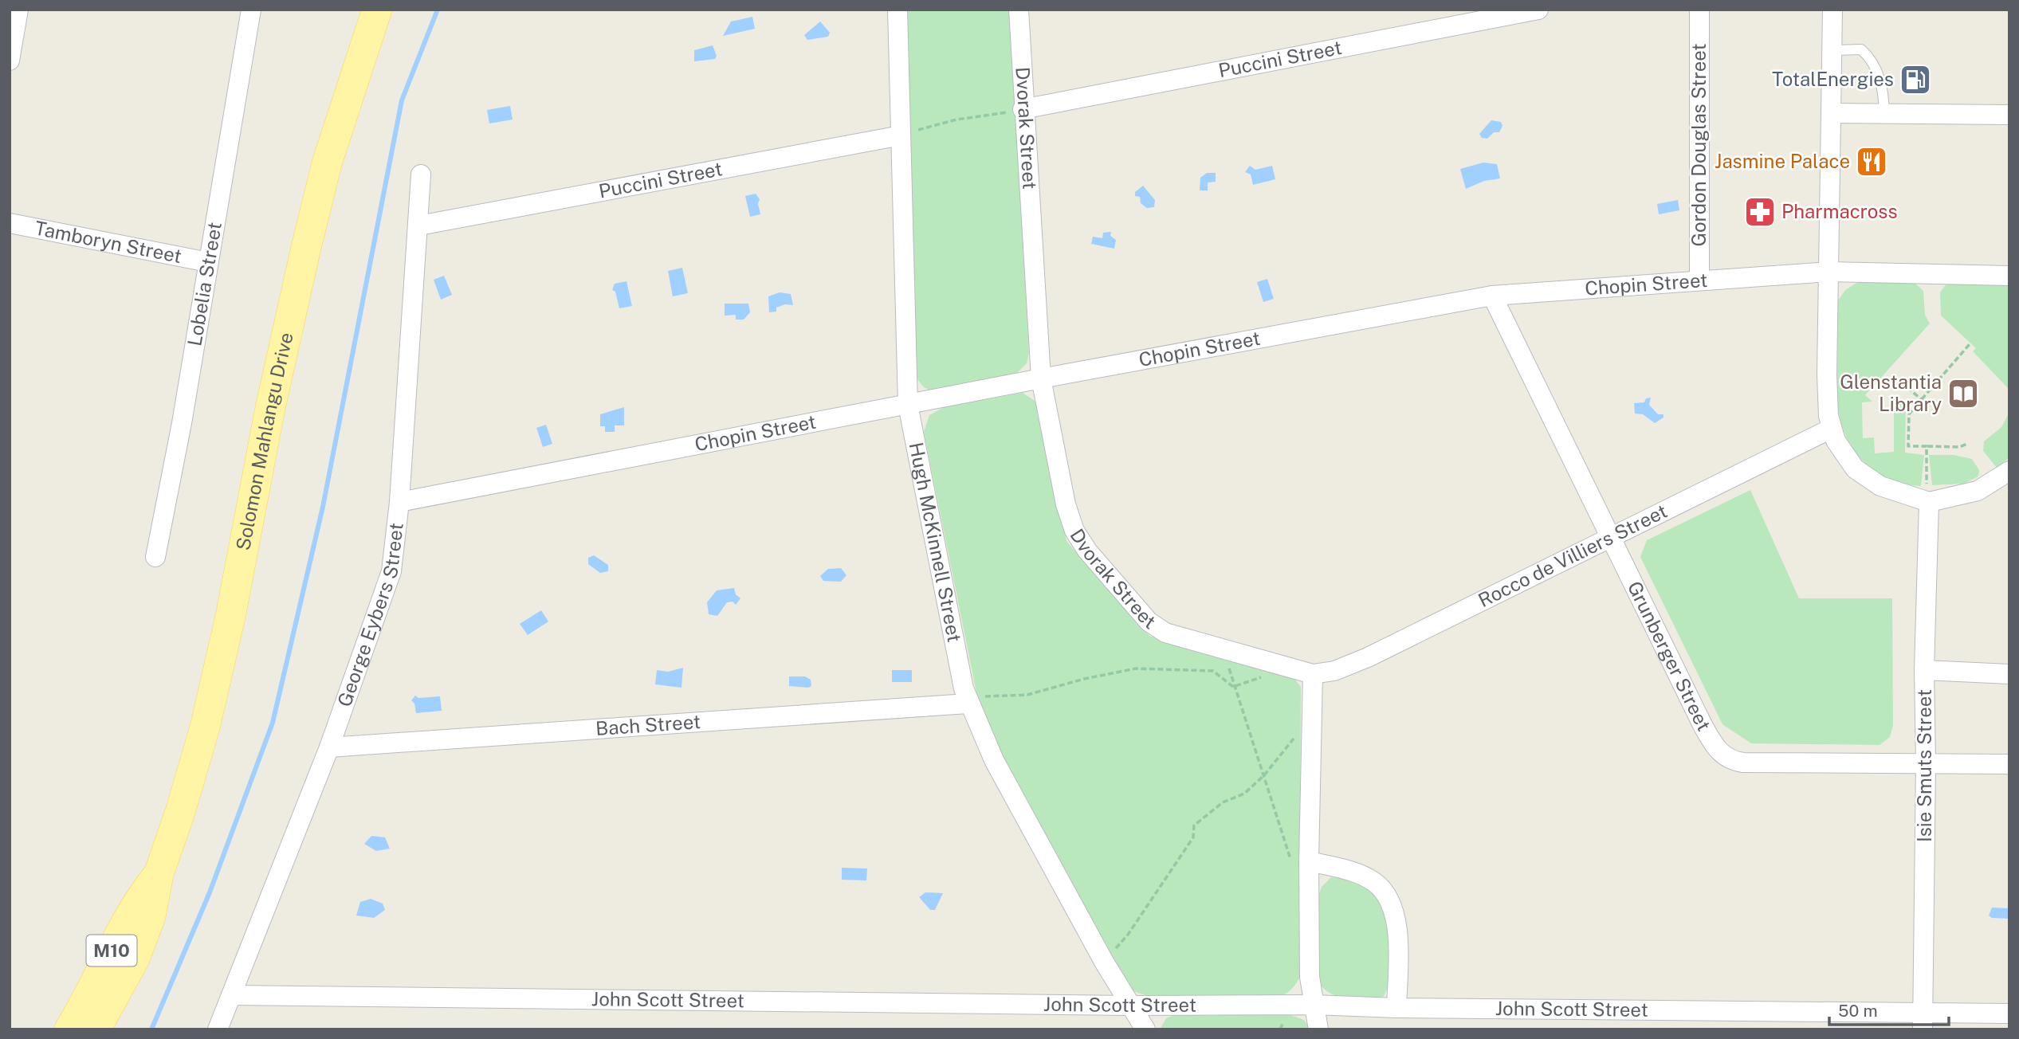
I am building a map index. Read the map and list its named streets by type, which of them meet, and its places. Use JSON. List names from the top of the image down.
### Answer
{
  "streets": {
    "main road": ["Solomon Mahlangu Drive", "M10"],
    "street": [
      "Puccini Street",
      "Dvorak Street",
      "Gordon Douglas Street",
      "Tamboryn Street",
      "Lobelia Street",
      "Chopin Street",
      "Hugh McKinnell Street",
      "Rocco de Villiers Street",
      "George Eybers Street",
      "Grunberger Street",
      "Bach Street",
      "Isie Smuts Street",
      "John Scott Street"
    ]
  },
  "crossings": [
    ["Puccini Street", "Dvorak Street"],
    ["Puccini Street", "Hugh McKinnell Street"],
    ["Puccini Street", "George Eybers Street"],
    ["Dvorak Street", "Chopin Street"],
    ["Dvorak Street", "Rocco de Villiers Street"],
    ["Gordon Douglas Street", "Chopin Street"],
    ["Tamboryn Street", "Lobelia Street"],
    ["Chopin Street", "Hugh McKinnell Street"],
    ["Chopin Street", "George Eybers Street"],
    ["Chopin Street", "Grunberger Street"],
    ["Hugh McKinnell Street", "Bach Street"],
    ["Hugh McKinnell Street", "John Scott Street"],
    ["Rocco de Villiers Street", "Grunberger Street"],
    ["George Eybers Street", "Bach Street"],
    ["George Eybers Street", "John Scott Street"],
    ["Grunberger Street", "Isie Smuts Street"],
    ["Isie Smuts Street", "John Scott Street"]
  ],
  "places": {
    "fuel station": ["TotalEnergies"],
    "restaurant": ["Jasmine Palace"],
    "pharmacy": ["Pharmacross"],
    "library": ["Glenstantia Library"]
  },
  "scale_bar": "50 m"
}
